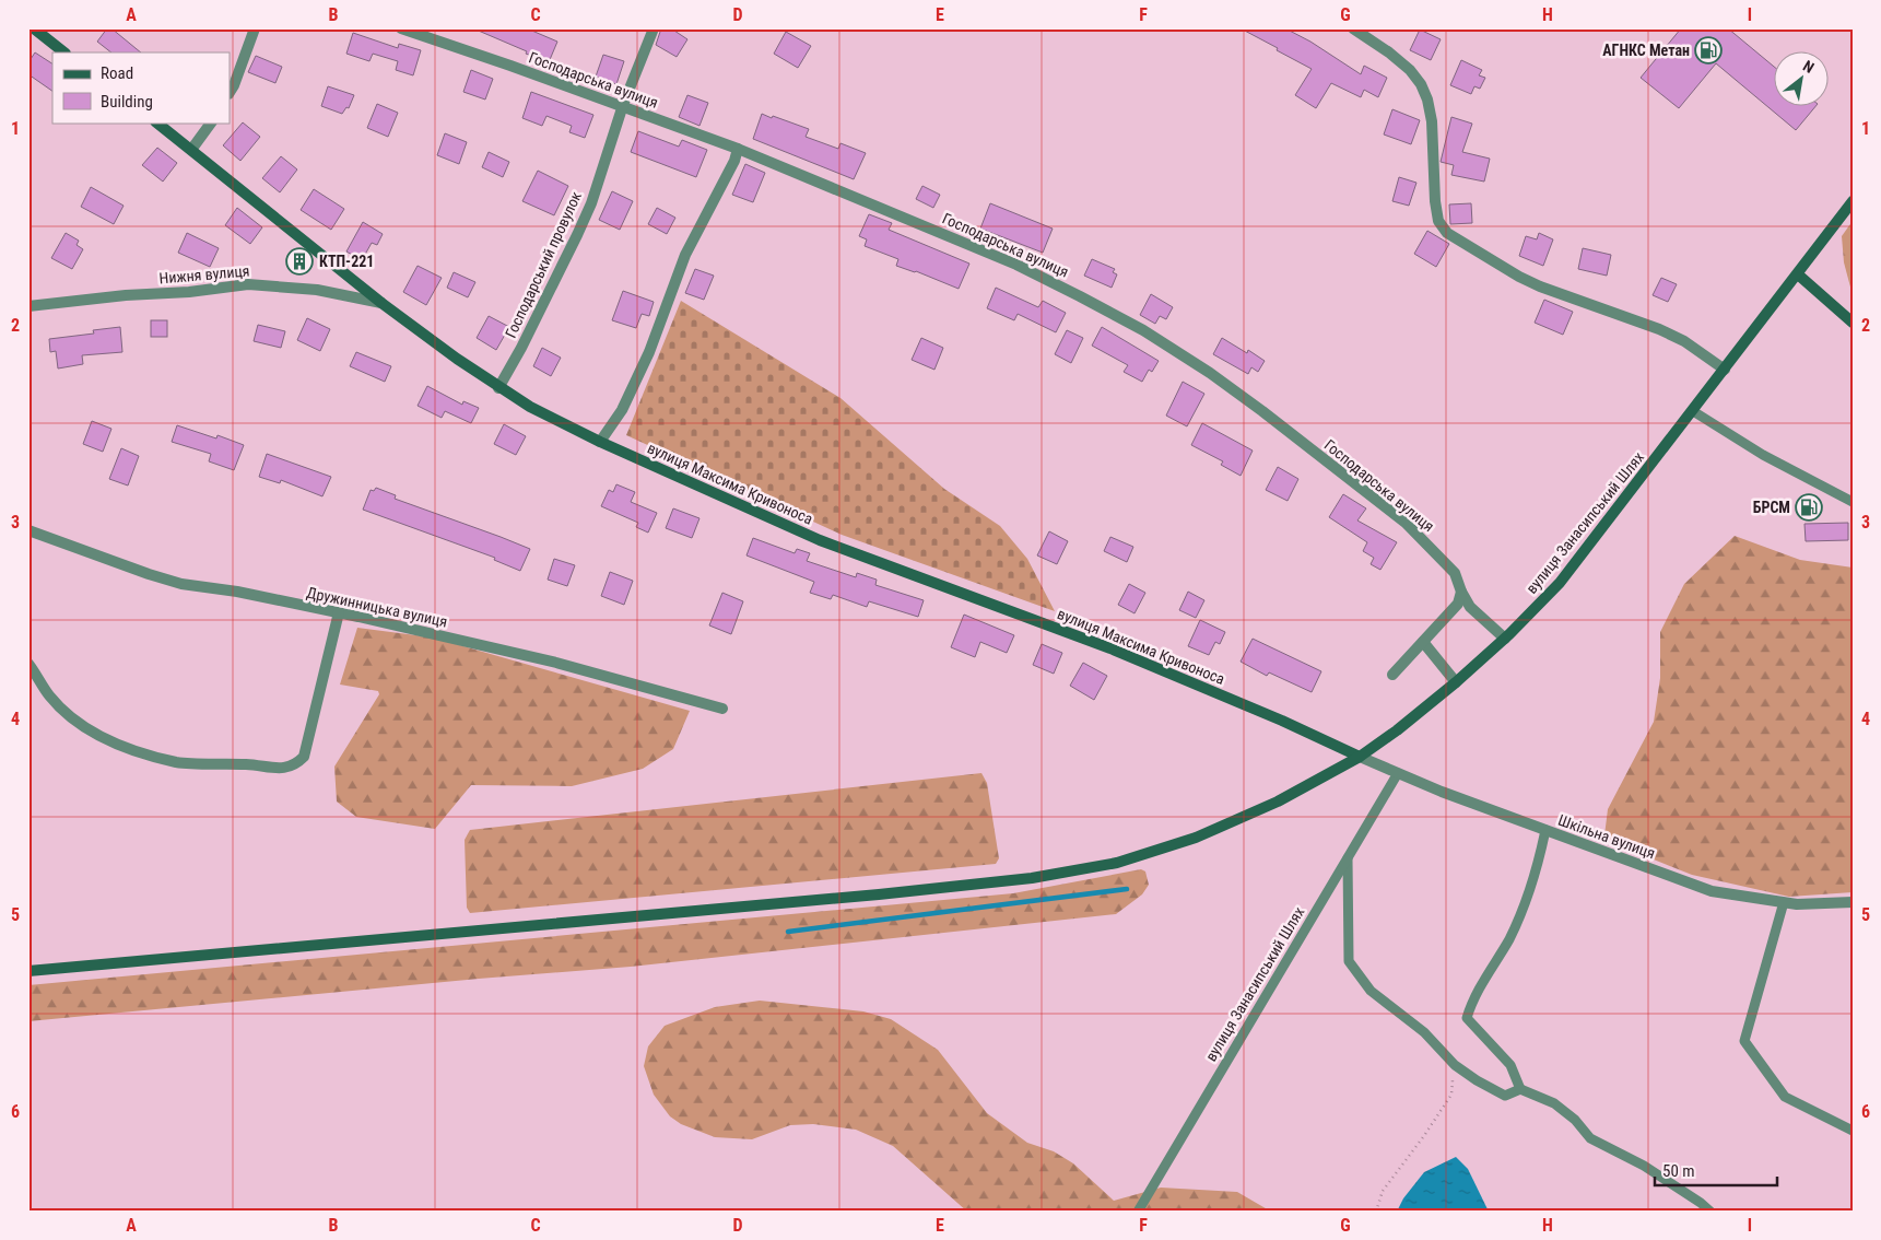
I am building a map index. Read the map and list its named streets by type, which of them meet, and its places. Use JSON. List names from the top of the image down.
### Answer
{
  "streets": {
    "main road": ["вулиця Максима Кривоноса", "вулиця Занасипський Шлях"],
    "street": [
      "Господарська вулиця",
      "Господарський провулок",
      "Нижня вулиця",
      "Дружинницька вулиця",
      "Шкільна вулиця"
    ]
  },
  "crossings": [
    ["Господарська вулиця", "Господарський провулок"],
    ["Господарська вулиця", "вулиця Занасипський Шлях"],
    ["Господарський провулок", "вулиця Максима Кривоноса"],
    ["Нижня вулиця", "вулиця Максима Кривоноса"],
    ["вулиця Максима Кривоноса", "вулиця Занасипський Шлях"],
    ["вулиця Максима Кривоноса", "Шкільна вулиця"],
    ["вулиця Занасипський Шлях", "Шкільна вулиця"]
  ],
  "places": {
    "fuel station": ["АГНКС Метан", "БРСМ"],
    "building": ["КТП-221"]
  },
  "legend": ["Road", "Building"],
  "scale_bar": "50 m",
  "north": "top right",
  "grid": {
    "columns": [
      "A",
      "B",
      "C",
      "D",
      "E",
      "F",
      "G",
      "H",
      "I"
    ],
    "rows": [
      "1",
      "2",
      "3",
      "4",
      "5",
      "6"
    ]
  }
}
